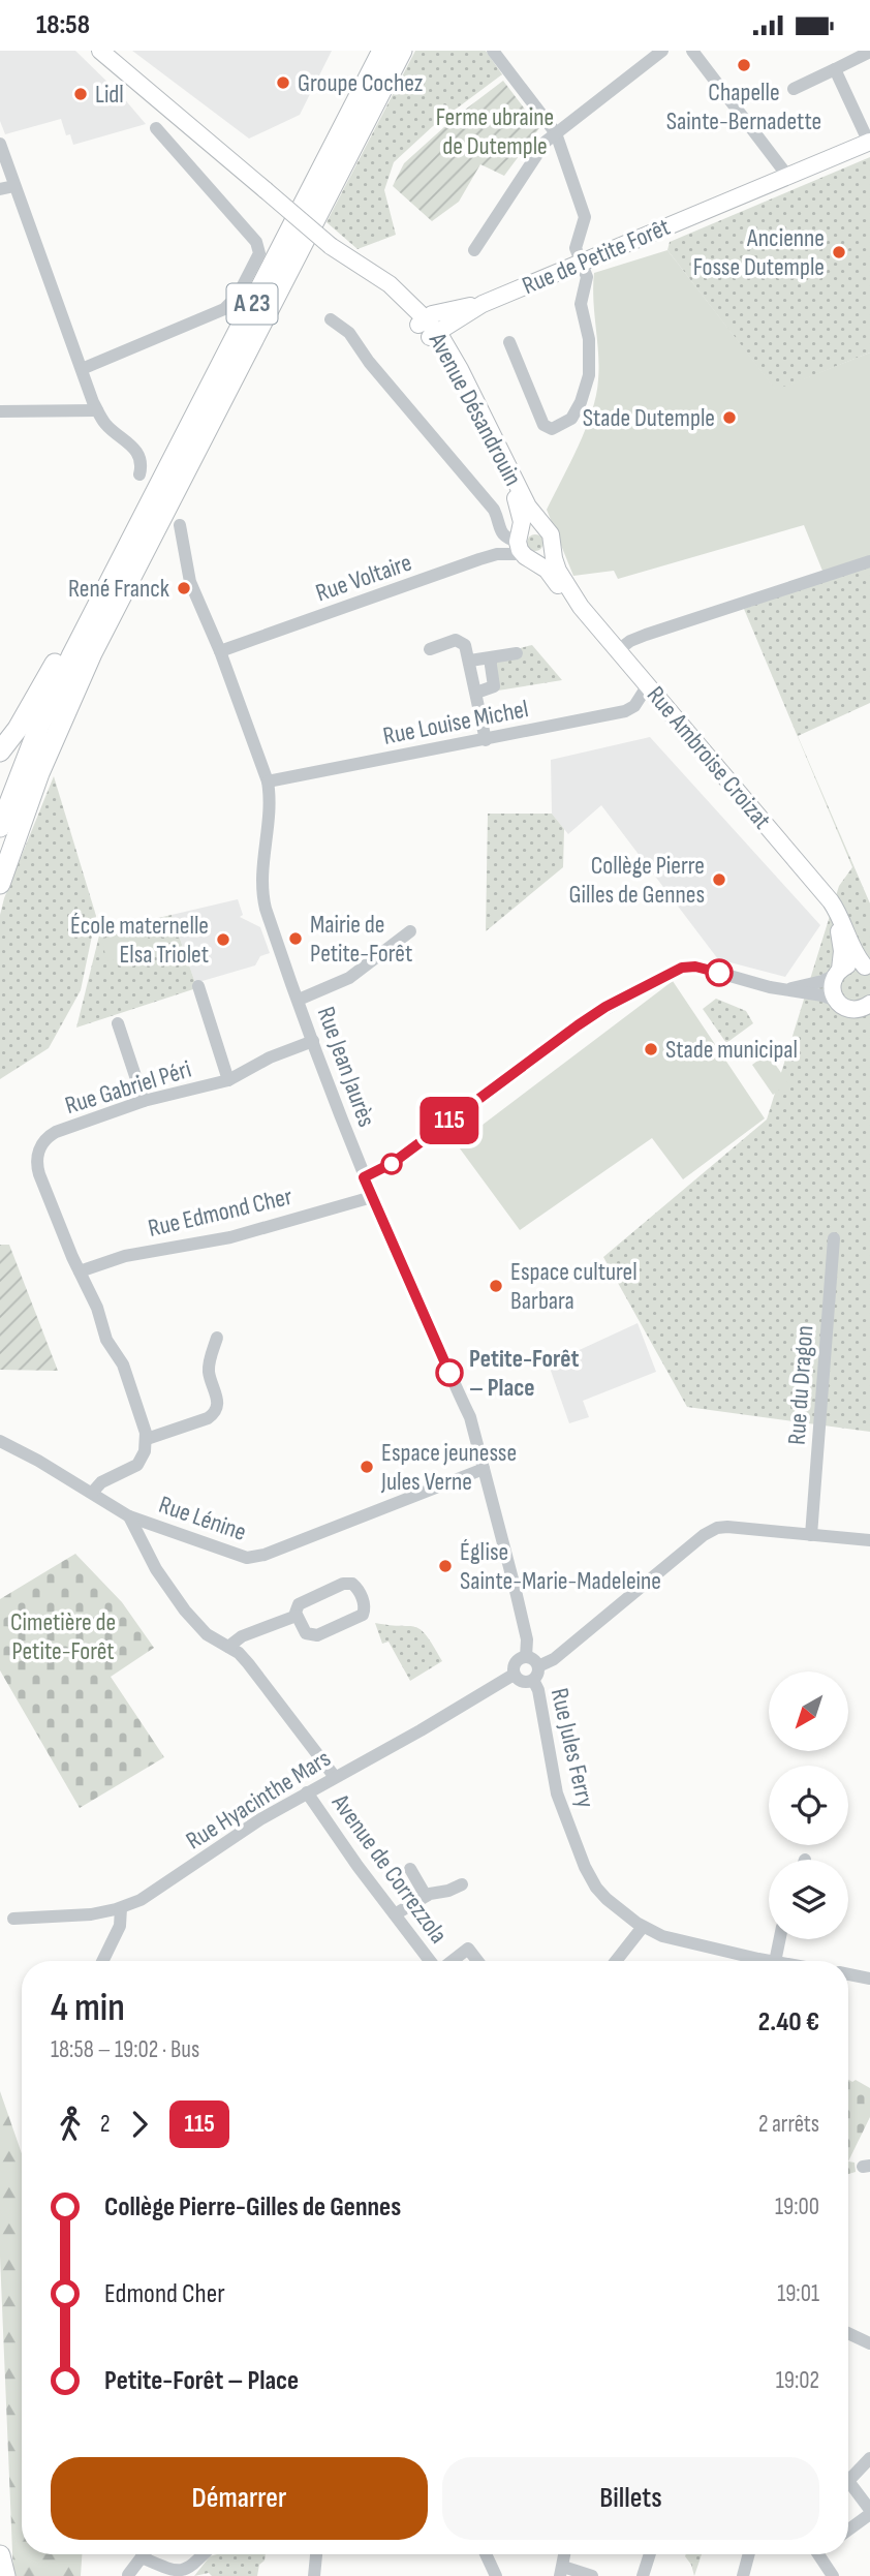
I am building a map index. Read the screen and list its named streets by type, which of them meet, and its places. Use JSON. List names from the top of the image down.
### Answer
{
  "streets": {
    "highway": ["A 23"],
    "main road": ["Rue de Petite Forêt", "Avenue Désandrouin", "Rue Ambroise Croizat"],
    "street": [
      "Rue Voltaire",
      "Rue Louise Michel",
      "Rue Jean Jaurès",
      "Rue Gabriel Péri",
      "Rue Edmond Cher",
      "Rue du Dragon",
      "Rue Lénine",
      "Rue Jules Ferry",
      "Rue Hyacinthe Mars",
      "Avenue de Correzzola"
    ]
  },
  "crossings": [
    ["Rue de Petite Forêt", "Avenue Désandrouin"],
    ["Avenue Désandrouin", "Rue Voltaire"],
    ["Avenue Désandrouin", "Rue Ambroise Croizat"],
    ["Rue Voltaire", "Rue Ambroise Croizat"],
    ["Rue Voltaire", "Rue Jean Jaurès"],
    ["Rue Louise Michel", "Rue Ambroise Croizat"],
    ["Rue Louise Michel", "Rue Jean Jaurès"],
    ["Rue Jean Jaurès", "Rue Gabriel Péri"],
    ["Rue Jean Jaurès", "Rue Edmond Cher"],
    ["Rue Jean Jaurès", "Rue Lénine"],
    ["Rue Jean Jaurès", "Rue Jules Ferry"],
    ["Rue Jean Jaurès", "Rue Hyacinthe Mars"],
    ["Rue Gabriel Péri", "Rue Edmond Cher"],
    ["Rue Jules Ferry", "Rue Hyacinthe Mars"],
    ["Rue Hyacinthe Mars", "Avenue de Correzzola"]
  ],
  "parks": ["Ferme ubraine de Dutemple", "Cimetière de Petite-Forêt"],
  "places": [
    "Chapelle Sainte-Bernadette",
    "Groupe Cochez",
    "Lidl",
    "Ancienne Fosse Dutemple",
    "Stade Dutemple",
    "René Franck",
    "Collège Pierre Gilles de Gennes",
    "Mairie de Petite-Forêt",
    "École maternelle Elsa Triolet",
    "Stade municipal",
    "Espace culturel Barbara",
    "Petite-Forêt – Place",
    "Espace jeunesse Jules Verne",
    "Église Sainte-Marie-Madeleine"
  ],
  "lines": ["bus line 115"],
  "north": "bottom left",
  "page": {
    "status": "18:58",
    "on_map": "115",
    "heading": ["4 min", "18:58 – 19:02 · Bus", "2.40 €"],
    "legs": ["2", "115", "2 arrêts"],
    "list": [
      {
        "name": "Collège Pierre-Gilles de Gennes",
        "value": "19:00"
      },
      {
        "name": "Edmond Cher",
        "value": "19:01"
      },
      {
        "name": "Petite-Forêt – Place",
        "value": "19:02"
      }
    ],
    "buttons": ["Démarrer", "Billets"]
  }
}
